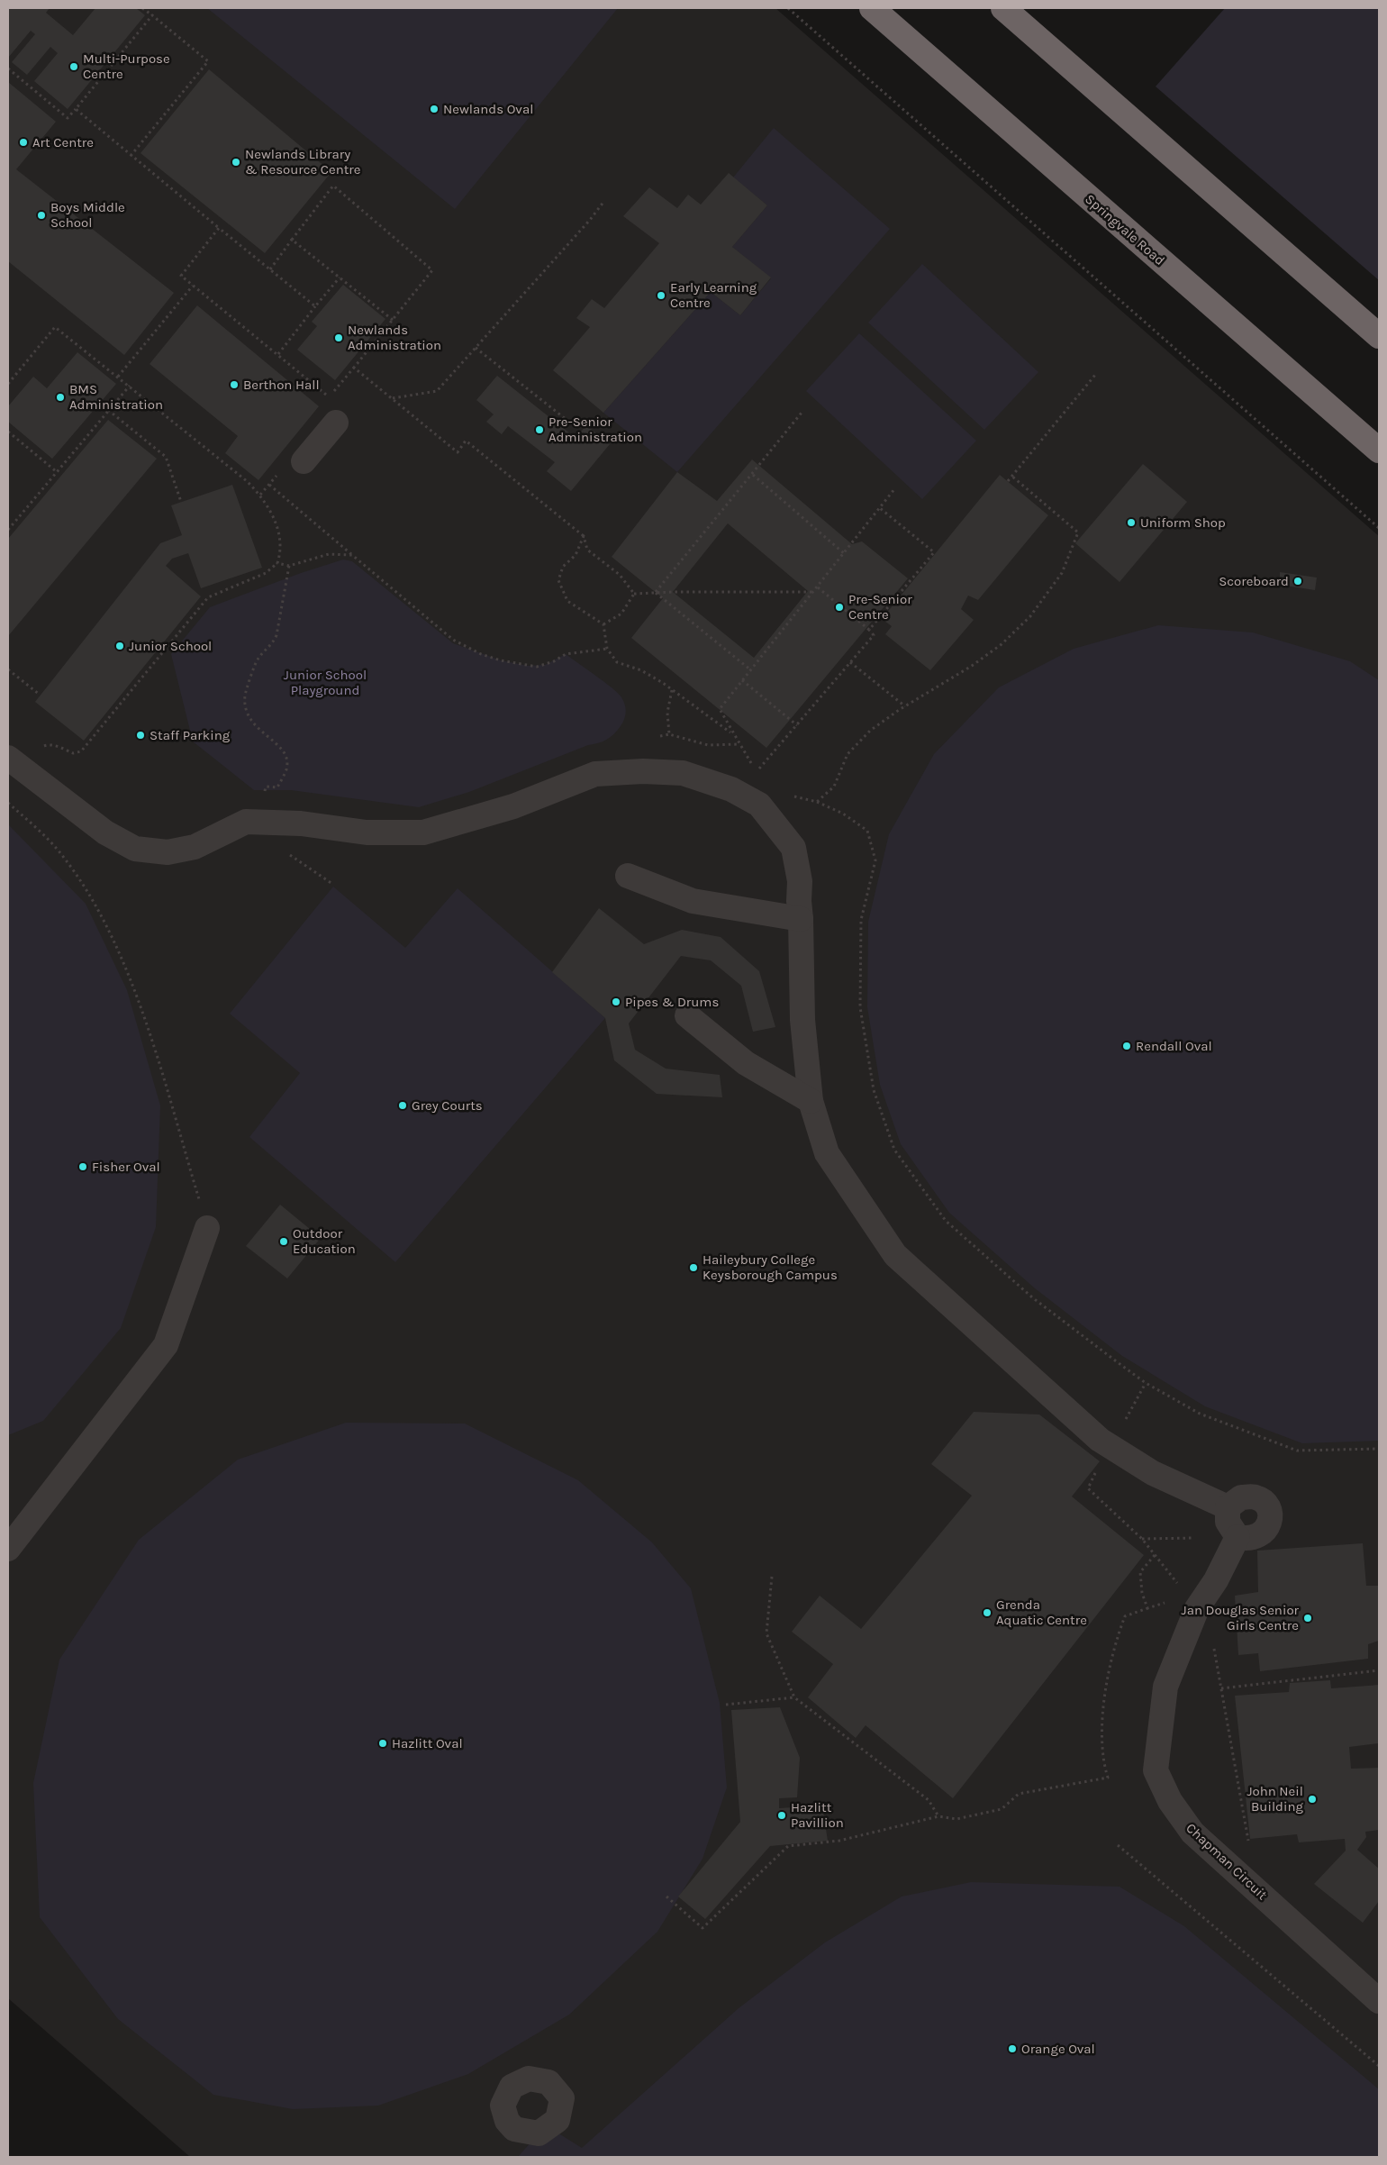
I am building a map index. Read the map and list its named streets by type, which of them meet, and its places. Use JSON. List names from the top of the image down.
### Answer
{
  "streets": {
    "highway": ["Springvale Road"],
    "street": ["Chapman Circuit"]
  },
  "parks": ["Junior School Playground"],
  "places": [
    "Multi-Purpose Centre",
    "Newlands Oval",
    "Art Centre",
    "Newlands Library & Resource Centre",
    "Boys Middle School",
    "Early Learning Centre",
    "Newlands Administration",
    "Berthon Hall",
    "BMS Administration",
    "Pre-Senior Administration",
    "Uniform Shop",
    "Scoreboard",
    "Pre-Senior Centre",
    "Junior School",
    "Staff Parking",
    "Pipes & Drums",
    "Rendall Oval",
    "Grey Courts",
    "Fisher Oval",
    "Outdoor Education",
    "Haileybury College Keysborough Campus",
    "Grenda Aquatic Centre",
    "Jan Douglas Senior Girls Centre",
    "Hazlitt Oval",
    "John Neil Building",
    "Hazlitt Pavillion",
    "Orange Oval"
  ]
}
